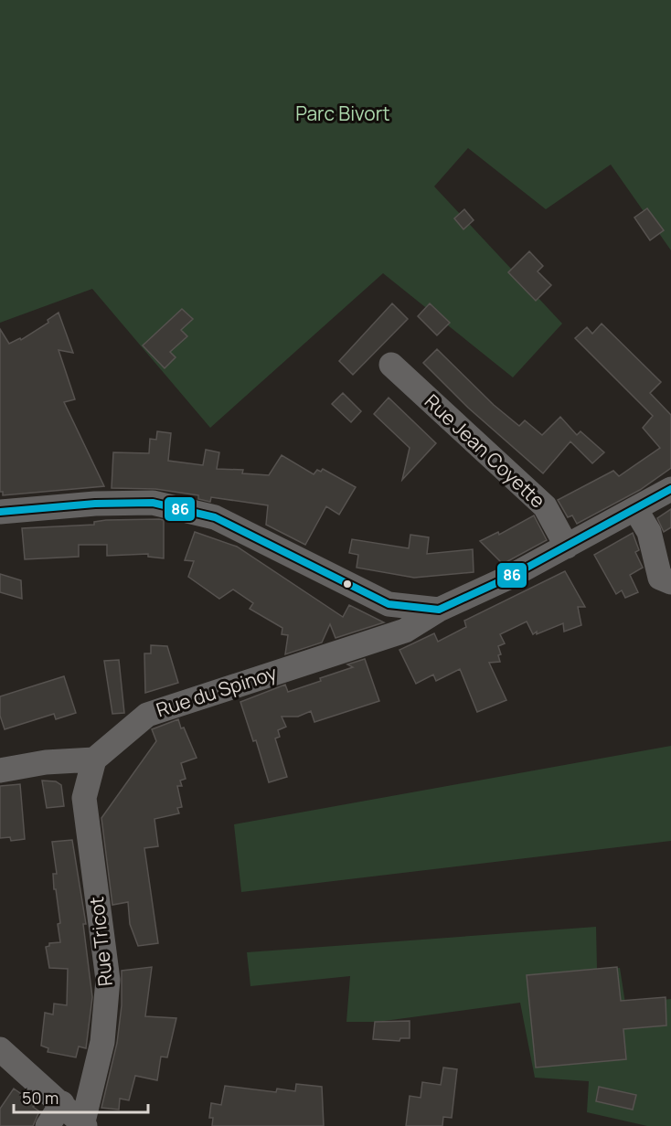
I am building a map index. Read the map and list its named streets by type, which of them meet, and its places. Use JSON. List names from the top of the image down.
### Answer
{
  "streets": {
    "street": ["Rue Jean Coyette", "Rue du Spinoy", "Rue Tricot"]
  },
  "crossings": [
    ["Rue Jean Coyette", "Rue du Spinoy"],
    ["Rue du Spinoy", "Rue Tricot"]
  ],
  "parks": ["Parc Bivort"],
  "lines": ["transit line 86"],
  "scale_bar": "50 m"
}
